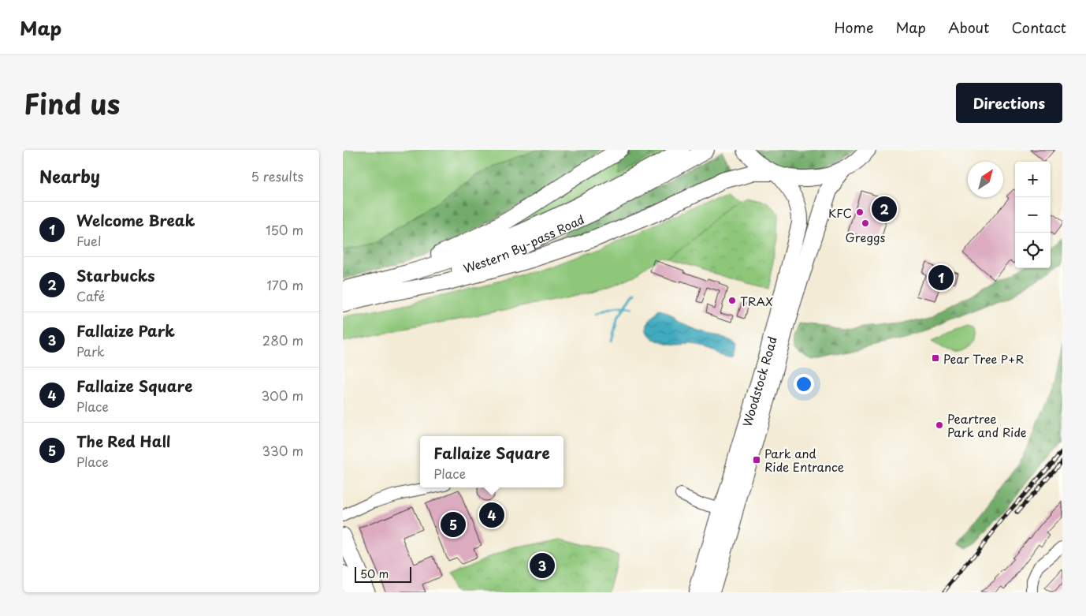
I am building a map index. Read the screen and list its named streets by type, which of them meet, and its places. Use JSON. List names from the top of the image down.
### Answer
{
  "streets": {
    "highway": ["Western By-pass Road", "Woodstock Road"]
  },
  "places": {
    "other": [
      "KFC",
      "Greggs",
      "TRAX",
      "Peartree Park and Ride"
    ],
    "transit": ["Pear Tree P+R", "Park and Ride Entrance"]
  },
  "scale_bar": "50 m",
  "north": "top right",
  "page": {
    "header": "Map",
    "nav": [
      "Home",
      "Map",
      "About",
      "Contact"
    ],
    "title": "Find us",
    "buttons": "Directions",
    "heading": ["Nearby", "5 results"],
    "map_buttons": ["+", "−"],
    "pins": [
      "2",
      "1",
      "4",
      "5",
      "3"
    ],
    "list": [
      {
        "mark": "1",
        "name": "Welcome Break",
        "note": "Fuel",
        "value": "150 m"
      },
      {
        "mark": "2",
        "name": "Starbucks",
        "note": "Café",
        "value": "170 m"
      },
      {
        "mark": "3",
        "name": "Fallaize Park",
        "note": "Park",
        "value": "280 m"
      },
      {
        "mark": "4",
        "name": "Fallaize Square",
        "note": "Place",
        "value": "300 m"
      },
      {
        "mark": "5",
        "name": "The Red Hall",
        "note": "Place",
        "value": "330 m"
      }
    ],
    "popup": ["Fallaize Square", "Place"],
    "scale": "50 m"
  }
}
